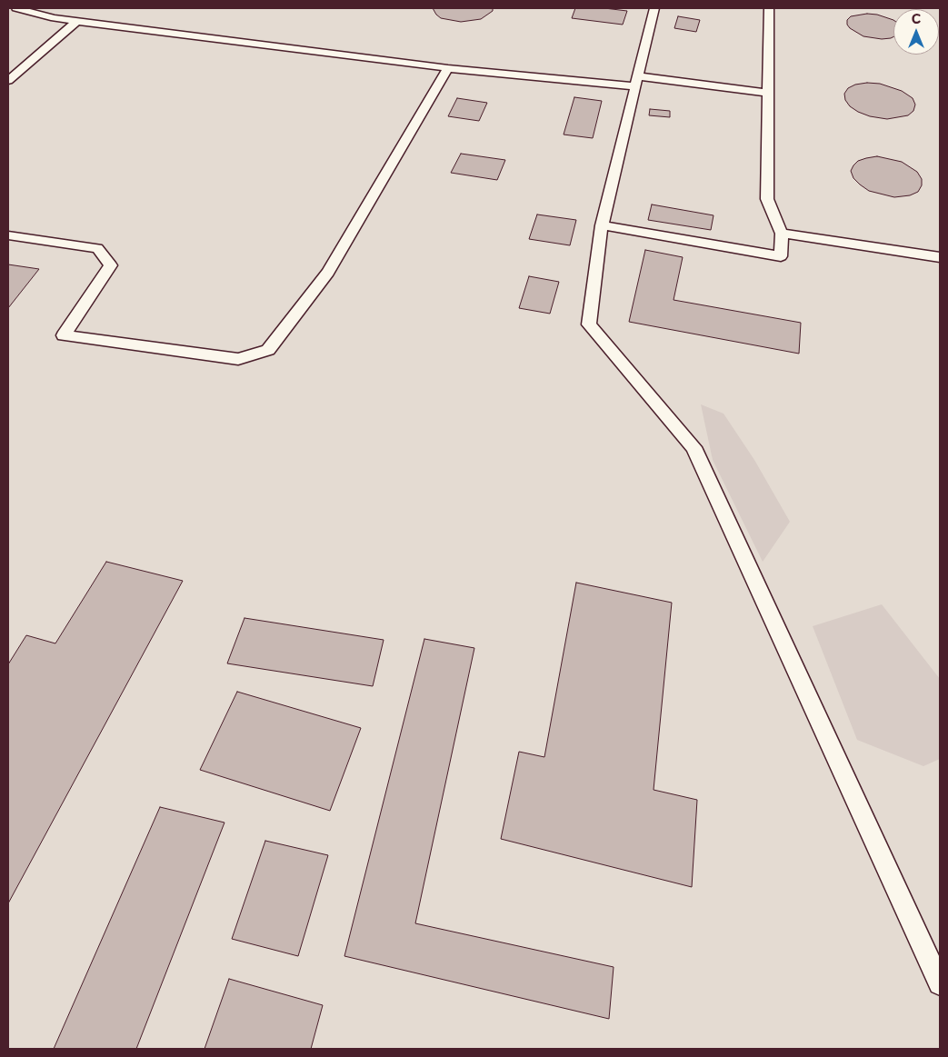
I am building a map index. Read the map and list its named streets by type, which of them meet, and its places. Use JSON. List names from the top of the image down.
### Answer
{
  "north": "top"
}
